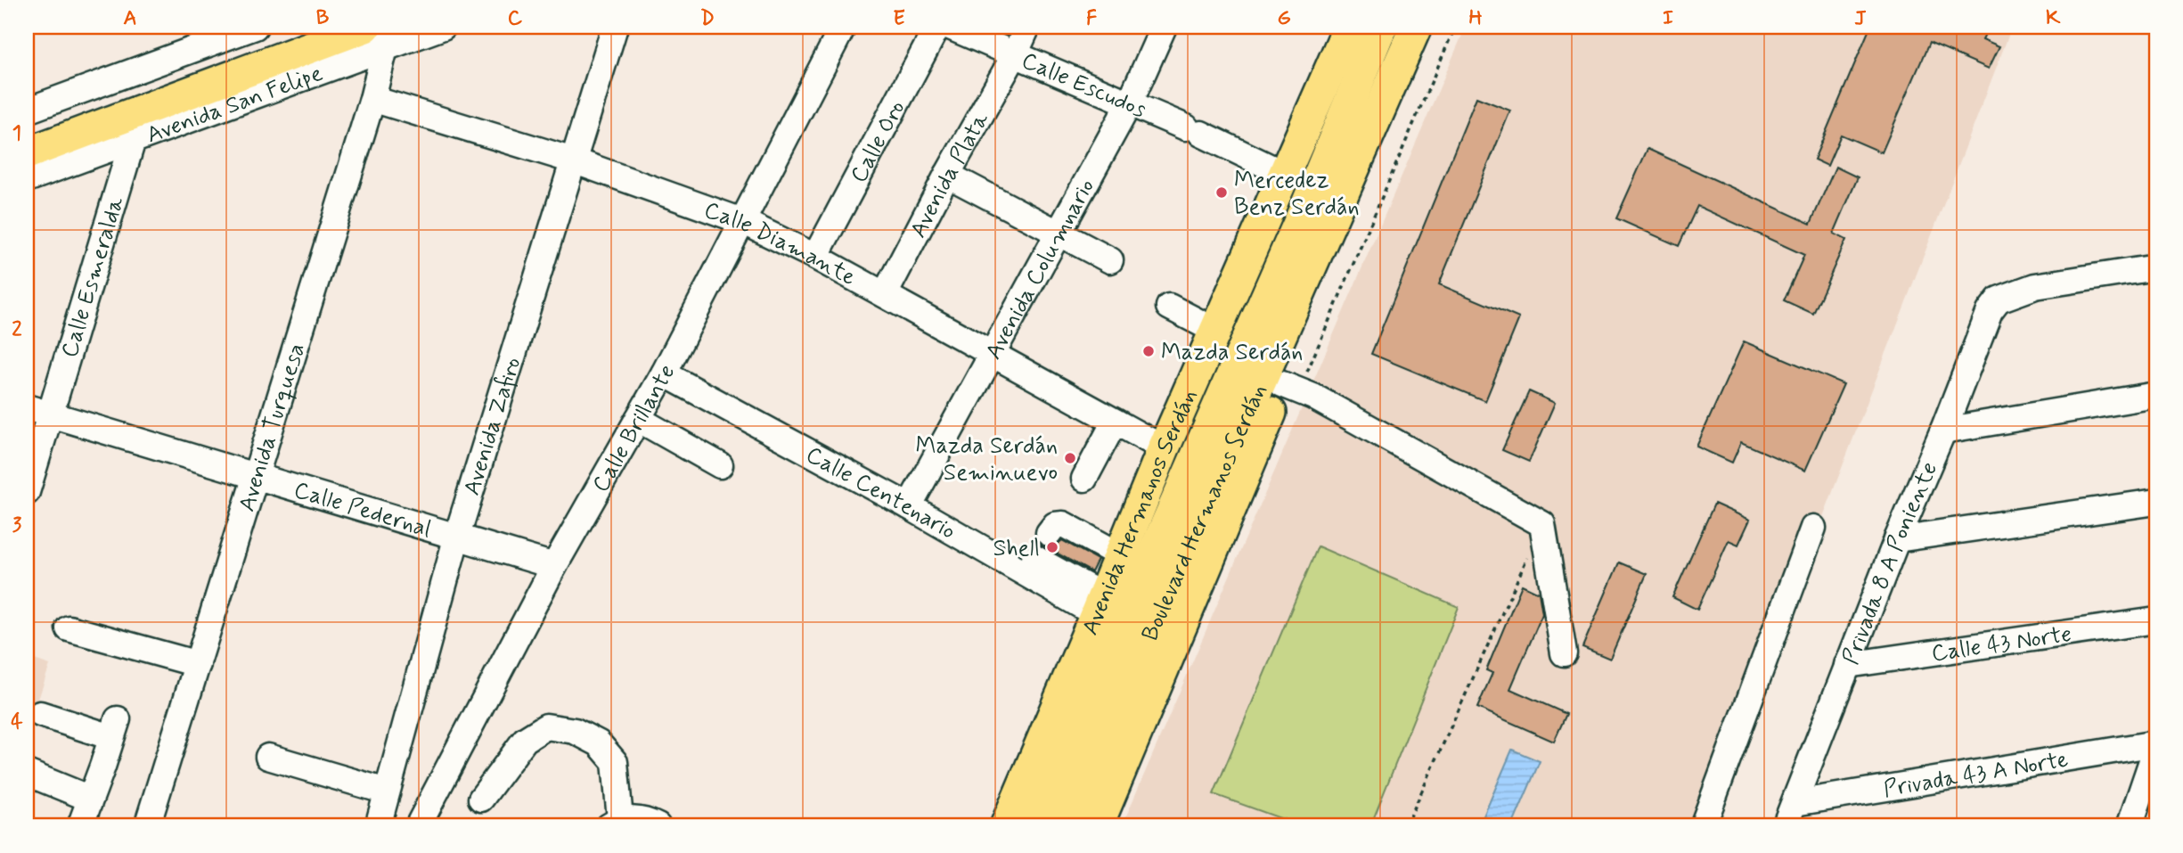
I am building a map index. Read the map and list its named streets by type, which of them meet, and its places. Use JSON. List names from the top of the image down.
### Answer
{
  "streets": {
    "main road": ["Avenida San Felipe", "Avenida Hermanos Serdán", "Boulevard Hermanos Serdán"],
    "street": [
      "Calle Escudos",
      "Calle Oro",
      "Avenida Plata",
      "Calle Diamante",
      "Avenida Columnario",
      "Calle Esmeralda",
      "Avenida Zafiro",
      "Avenida Turquesa",
      "Calle Brillante",
      "Calle Centenario",
      "Calle Pedernal",
      "Privada 8 A Poniente",
      "Calle 43 Norte",
      "Privada 43 A Norte"
    ]
  },
  "crossings": [
    ["Calle Escudos", "Avenida Plata"],
    ["Calle Escudos", "Avenida Columnario"],
    ["Calle Escudos", "Avenida Hermanos Serdán"],
    ["Avenida San Felipe", "Calle Esmeralda"],
    ["Avenida San Felipe", "Avenida Turquesa"],
    ["Calle Oro", "Calle Diamante"],
    ["Avenida Plata", "Calle Diamante"],
    ["Calle Diamante", "Avenida Columnario"],
    ["Calle Diamante", "Avenida Zafiro"],
    ["Calle Diamante", "Avenida Turquesa"],
    ["Calle Diamante", "Calle Brillante"],
    ["Calle Diamante", "Avenida Hermanos Serdán"],
    ["Avenida Columnario", "Calle Centenario"],
    ["Calle Esmeralda", "Calle Pedernal"],
    ["Avenida Zafiro", "Calle Pedernal"],
    ["Avenida Turquesa", "Calle Pedernal"],
    ["Calle Brillante", "Calle Centenario"],
    ["Calle Brillante", "Calle Pedernal"],
    ["Calle Centenario", "Avenida Hermanos Serdán"],
    ["Calle Centenario", "Boulevard Hermanos Serdán"],
    ["Avenida Hermanos Serdán", "Boulevard Hermanos Serdán"],
    ["Privada 8 A Poniente", "Calle 43 Norte"],
    ["Privada 8 A Poniente", "Privada 43 A Norte"]
  ],
  "places": [
    "Mercedez Benz Serdán",
    "Mazda Serdán",
    "Mazda Serdán Seminuevo",
    "Shell"
  ],
  "grid": {
    "columns": [
      "A",
      "B",
      "C",
      "D",
      "E",
      "F",
      "G",
      "H",
      "I",
      "J",
      "K"
    ],
    "rows": [
      "1",
      "2",
      "3",
      "4"
    ]
  }
}
